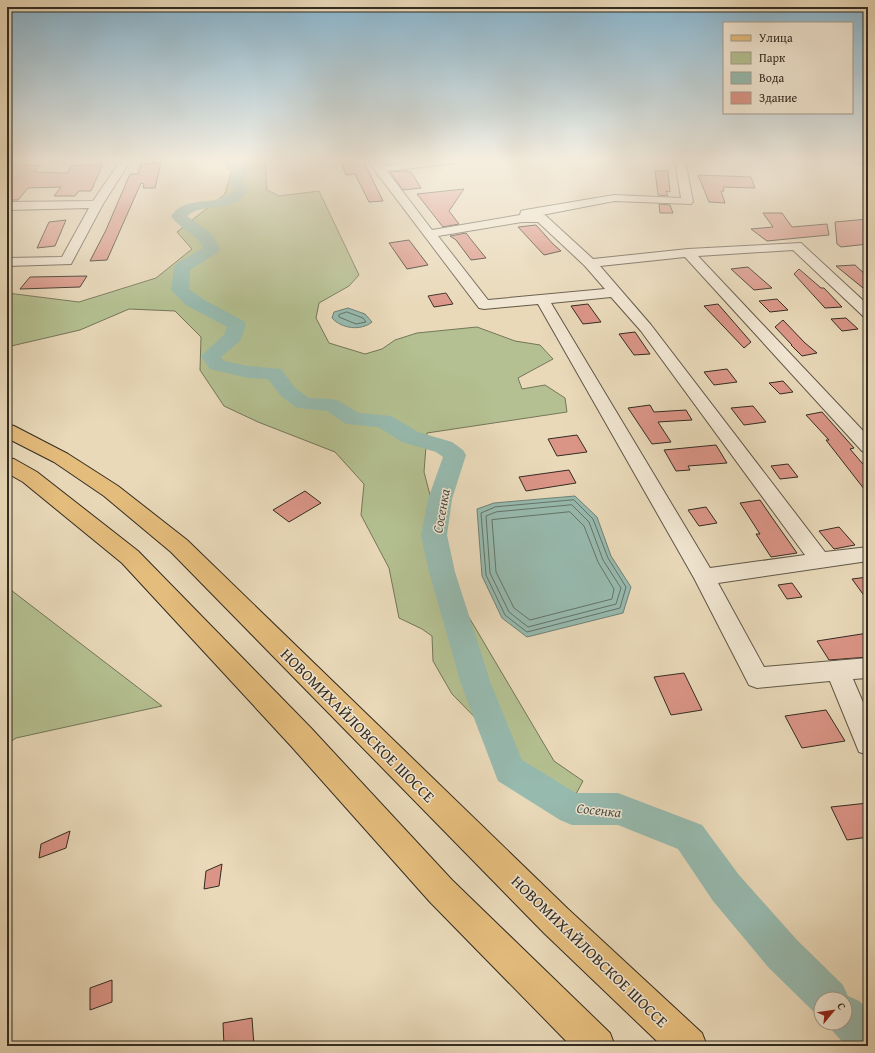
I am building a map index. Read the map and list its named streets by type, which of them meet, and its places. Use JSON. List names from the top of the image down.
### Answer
{
  "streets": {
    "main road": ["НОВОМИХАЙЛОВСКОЕ ШОССЕ"]
  },
  "water": ["Сосенка"],
  "legend": [
    "Улица",
    "Парк",
    "Вода",
    "Здание"
  ],
  "north": "top right"
}
